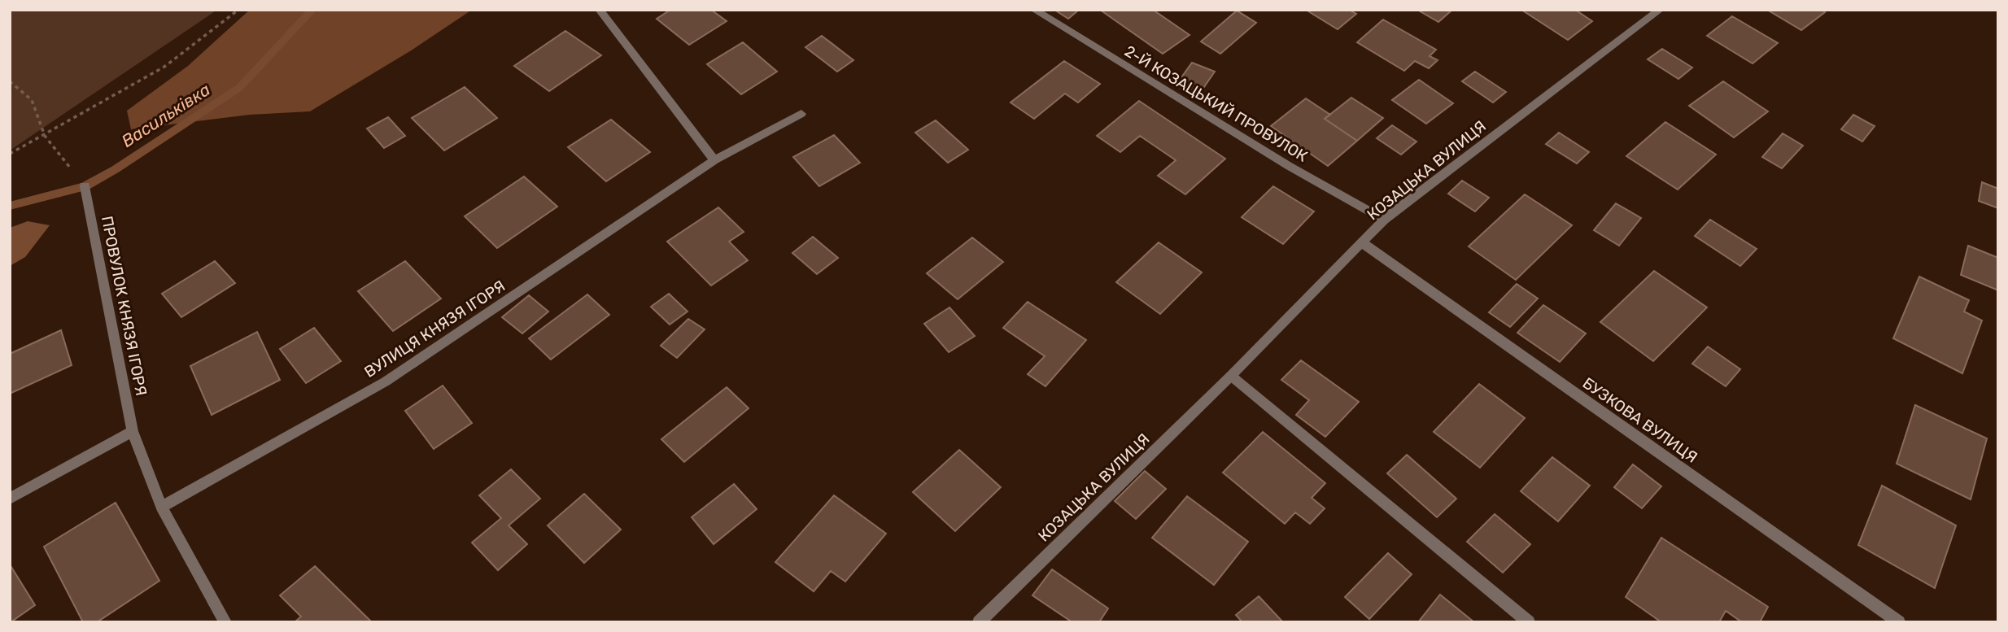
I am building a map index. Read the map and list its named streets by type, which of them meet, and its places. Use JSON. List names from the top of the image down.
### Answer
{
  "streets": {
    "street": [
      "2-Й КОЗАЦЬКИЙ ПРОВУЛОК",
      "КОЗАЦЬКА ВУЛИЦЯ",
      "ПРОВУЛОК КНЯЗЯ ІГОРЯ",
      "ВУЛИЦЯ КНЯЗЯ ІГОРЯ",
      "БУЗКОВА ВУЛИЦЯ"
    ]
  },
  "crossings": [
    ["2-Й КОЗАЦЬКИЙ ПРОВУЛОК", "КОЗАЦЬКА ВУЛИЦЯ"],
    ["КОЗАЦЬКА ВУЛИЦЯ", "БУЗКОВА ВУЛИЦЯ"]
  ],
  "water": ["Васильківка"]
}
